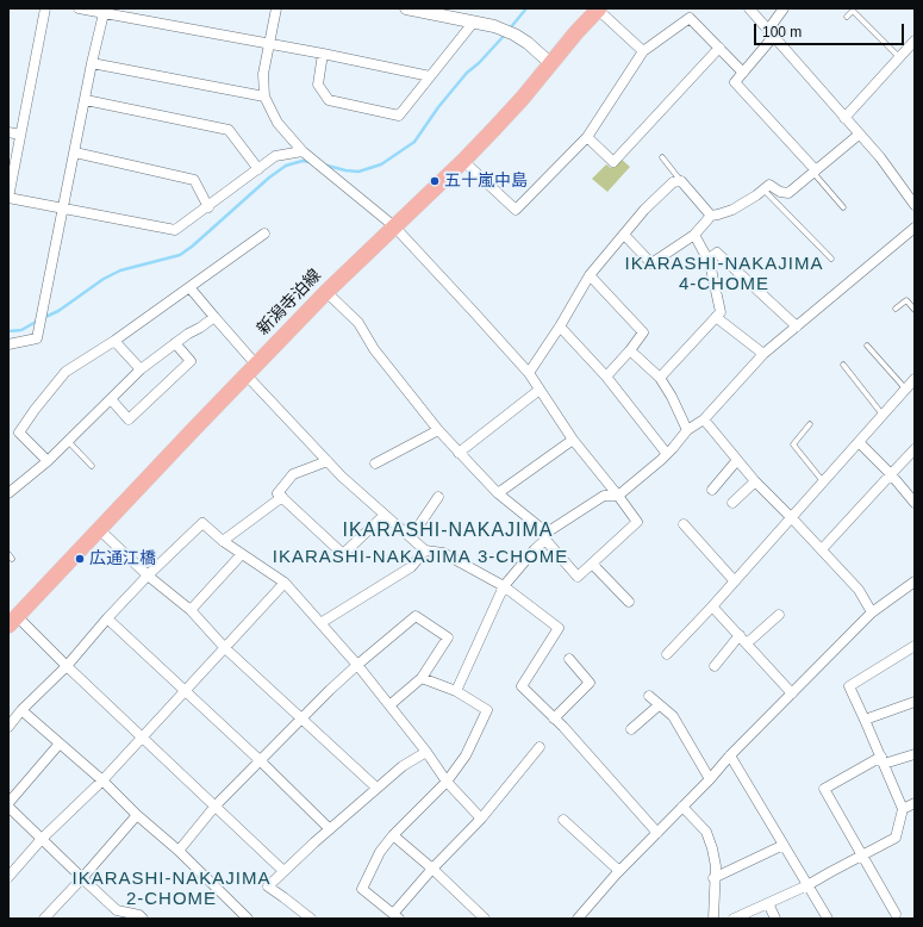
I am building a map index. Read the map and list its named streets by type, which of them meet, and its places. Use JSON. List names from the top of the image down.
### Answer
{
  "streets": {
    "main road": ["新潟寺泊線"]
  },
  "districts": [
    "IKARASHI-NAKAJIMA 4-CHOME",
    "IKARASHI-NAKAJIMA",
    "IKARASHI-NAKAJIMA 3-CHOME",
    "IKARASHI-NAKAJIMA 2-CHOME"
  ],
  "places": ["五十嵐中島", "広通江橋"],
  "scale_bar": "100 m"
}
